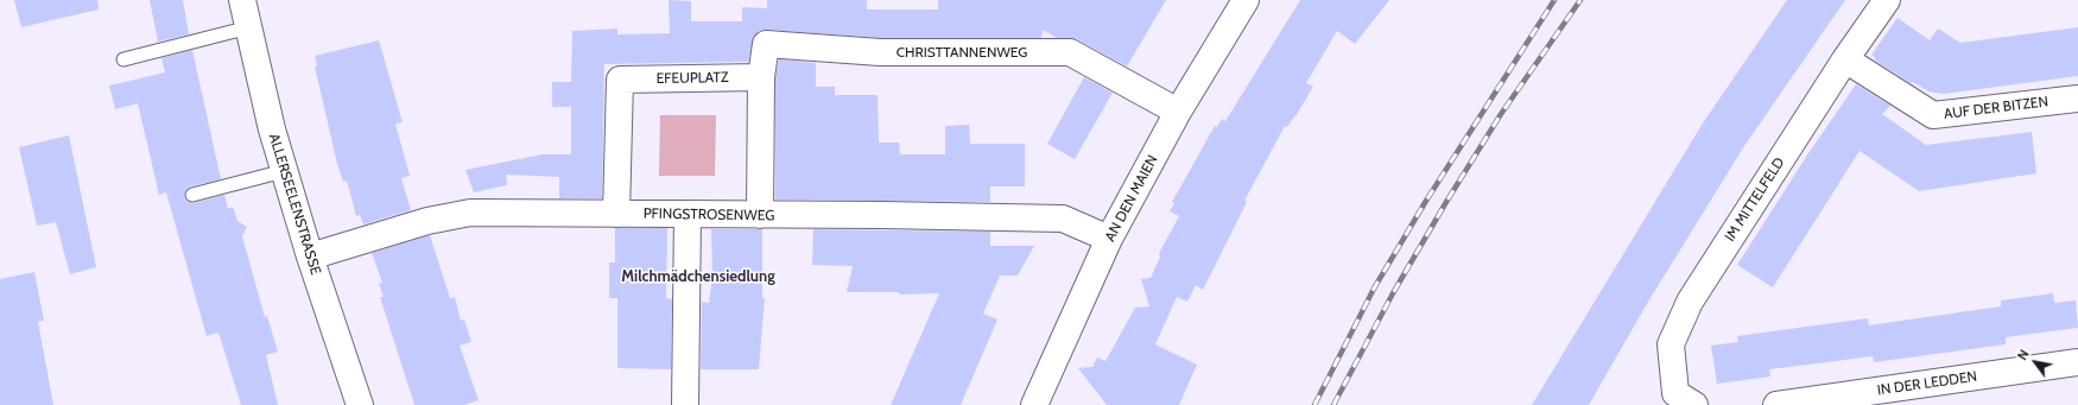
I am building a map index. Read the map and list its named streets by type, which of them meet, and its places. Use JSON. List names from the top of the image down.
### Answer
{
  "streets": {
    "street": [
      "CHRISTTANNENWEG",
      "EFEUPLATZ",
      "AUF DER BITZEN",
      "AN DEN MAIEN",
      "IM MITTELFELD",
      "ALLERSEELENSTRASSE",
      "PFINGSTROSENWEG",
      "IN DER LEDDEN"
    ]
  },
  "crossings": [
    ["CHRISTTANNENWEG", "EFEUPLATZ"],
    ["CHRISTTANNENWEG", "AN DEN MAIEN"],
    ["EFEUPLATZ", "PFINGSTROSENWEG"],
    ["AUF DER BITZEN", "IM MITTELFELD"],
    ["AN DEN MAIEN", "PFINGSTROSENWEG"],
    ["ALLERSEELENSTRASSE", "PFINGSTROSENWEG"]
  ],
  "districts": ["Milchmädchensiedlung"],
  "north": "top left"
}
